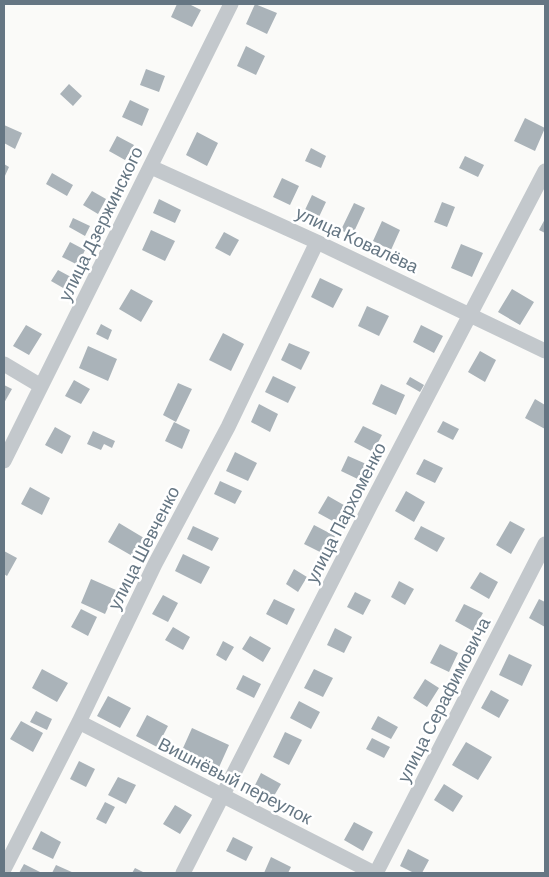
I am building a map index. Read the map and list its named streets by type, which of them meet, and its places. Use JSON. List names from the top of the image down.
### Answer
{
  "streets": {
    "street": [
      "улица Дзержинского",
      "улица Ковалёва",
      "улица Пархоменко",
      "улица Шевченко",
      "улица Серафимовича",
      "Вишнёвый переулок"
    ]
  },
  "crossings": [
    ["улица Дзержинского", "улица Ковалёва"],
    ["улица Ковалёва", "улица Пархоменко"],
    ["улица Ковалёва", "улица Шевченко"],
    ["улица Пархоменко", "Вишнёвый переулок"],
    ["улица Шевченко", "Вишнёвый переулок"],
    ["улица Серафимовича", "Вишнёвый переулок"]
  ]
}
